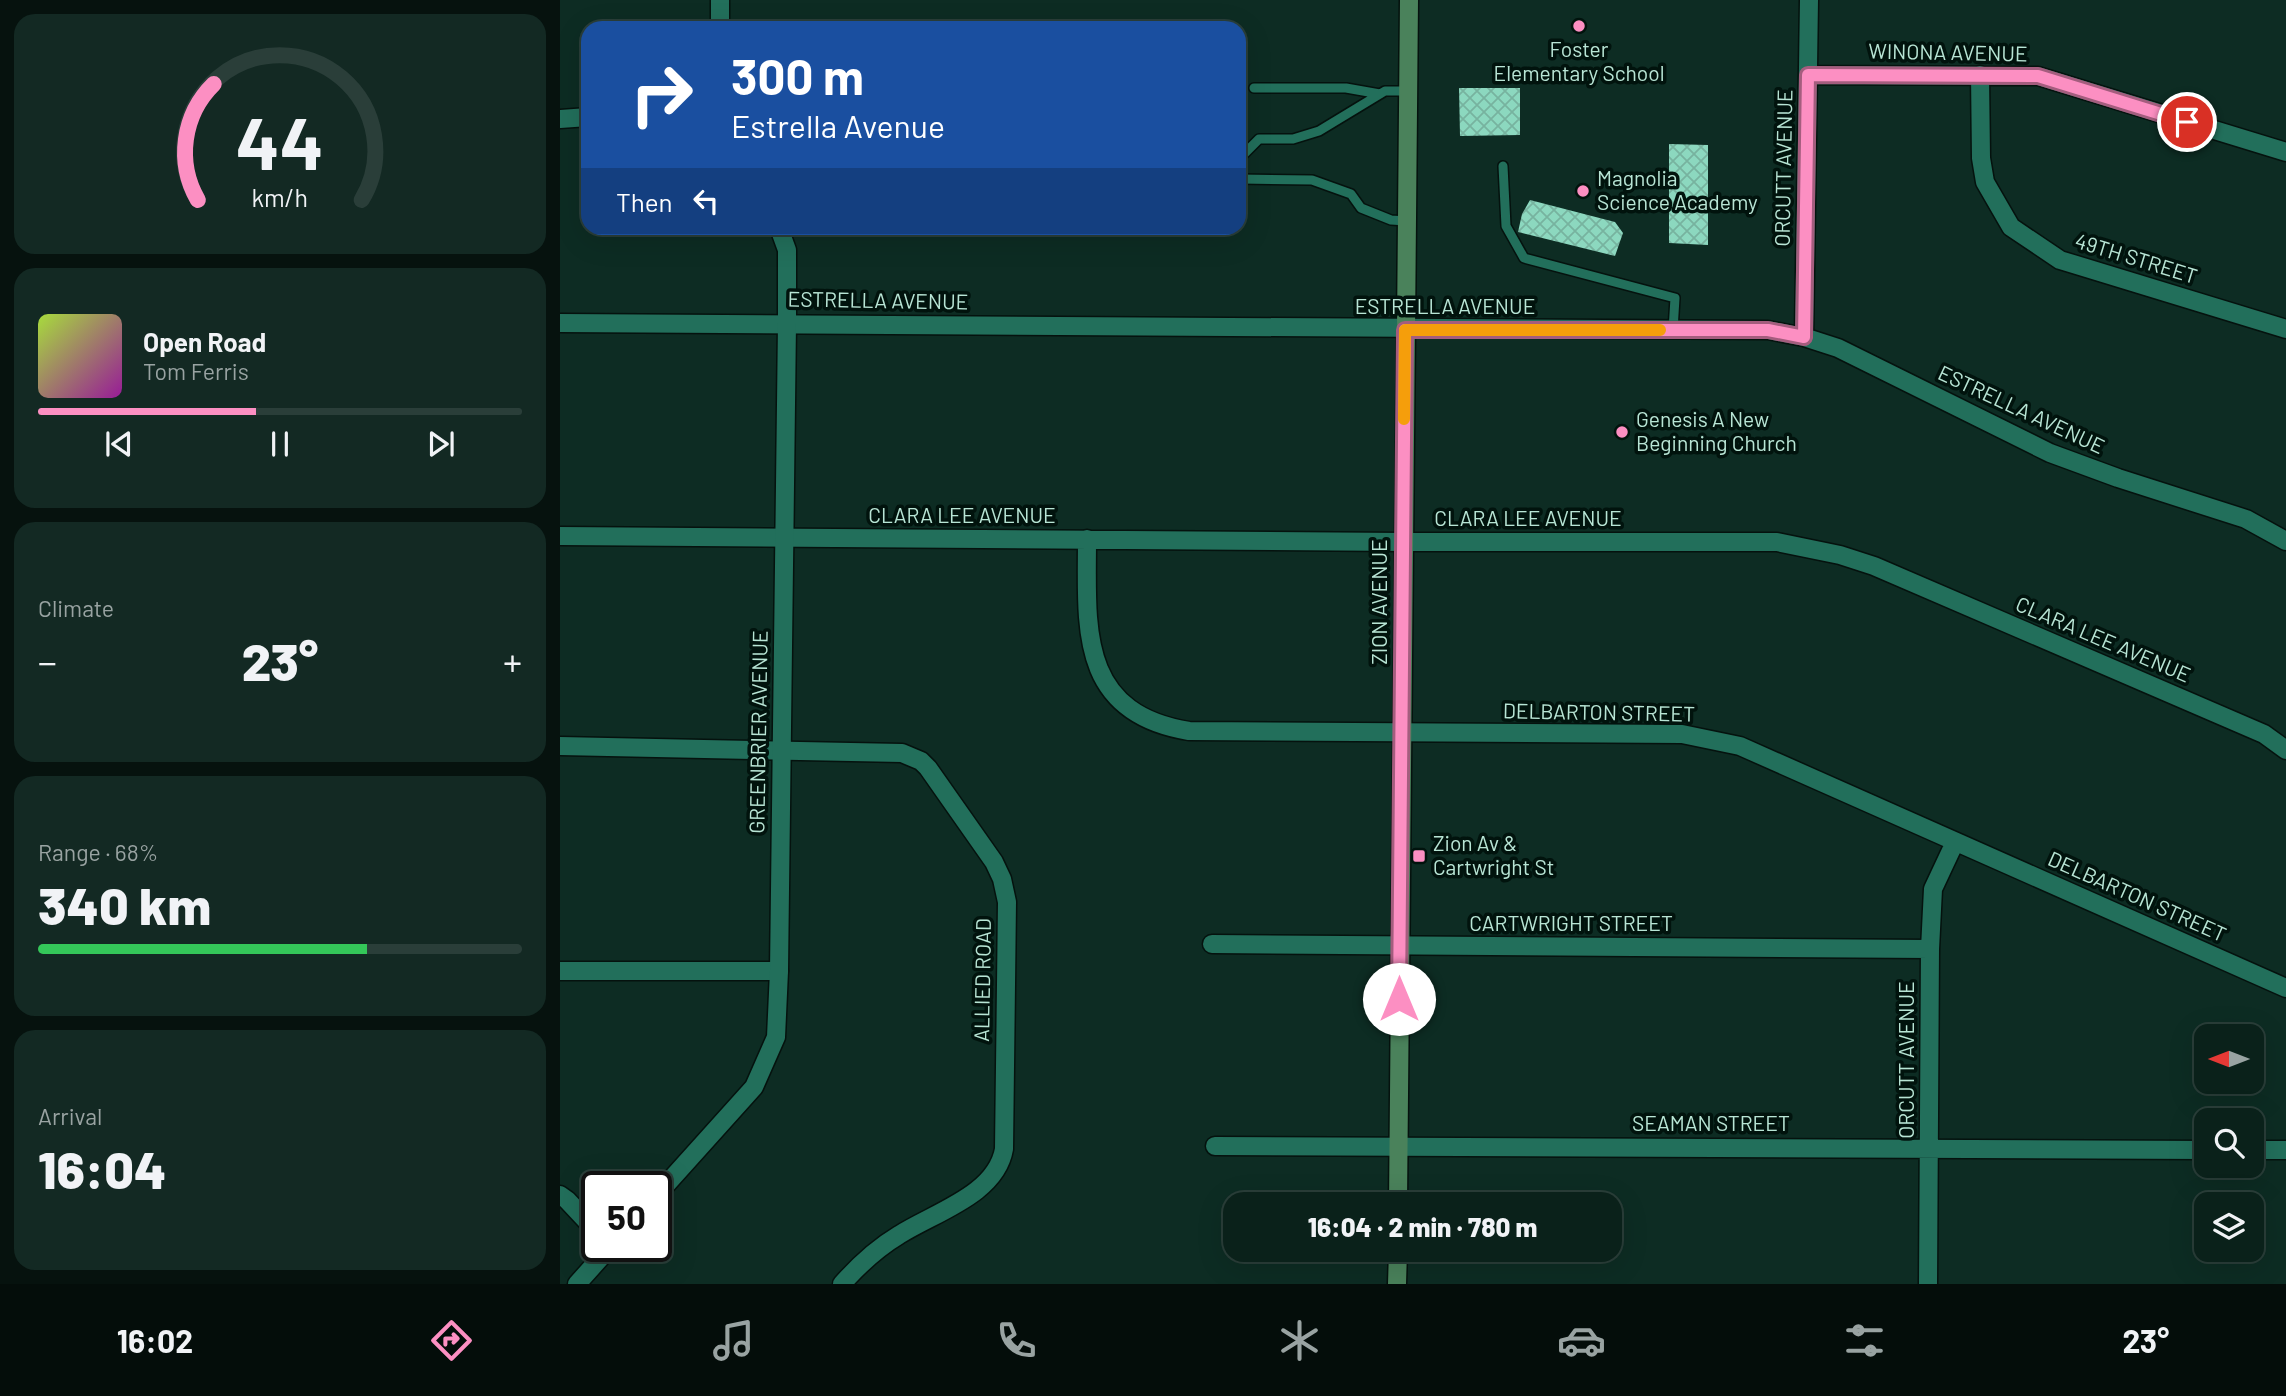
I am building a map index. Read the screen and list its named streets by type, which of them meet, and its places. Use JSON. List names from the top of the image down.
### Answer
{
  "streets": {
    "main road": ["ZION AVENUE"],
    "street": [
      "WINONA AVENUE",
      "ORCUTT AVENUE",
      "49TH STREET",
      "ESTRELLA AVENUE",
      "CLARA LEE AVENUE",
      "DELBARTON STREET",
      "GREENBRIER AVENUE",
      "CARTWRIGHT STREET",
      "ALLIED ROAD",
      "SEAMAN STREET"
    ]
  },
  "crossings": [
    ["WINONA AVENUE", "ORCUTT AVENUE"],
    ["WINONA AVENUE", "49TH STREET"],
    ["ORCUTT AVENUE", "ESTRELLA AVENUE"],
    ["ORCUTT AVENUE", "DELBARTON STREET"],
    ["ORCUTT AVENUE", "CARTWRIGHT STREET"],
    ["ORCUTT AVENUE", "SEAMAN STREET"],
    ["ESTRELLA AVENUE", "ZION AVENUE"],
    ["ESTRELLA AVENUE", "GREENBRIER AVENUE"],
    ["CLARA LEE AVENUE", "ZION AVENUE"],
    ["CLARA LEE AVENUE", "DELBARTON STREET"],
    ["CLARA LEE AVENUE", "GREENBRIER AVENUE"],
    ["ZION AVENUE", "DELBARTON STREET"],
    ["ZION AVENUE", "CARTWRIGHT STREET"],
    ["ZION AVENUE", "SEAMAN STREET"],
    ["GREENBRIER AVENUE", "ALLIED ROAD"]
  ],
  "places": {
    "other": ["Foster Elementary School", "Magnolia Science Academy", "Genesis A New Beginning Church"],
    "transit": ["Zion Av & Cartwright St"]
  },
  "north": "left",
  "page": {
    "turn": ["300 m", "Estrella Avenue"],
    "then": "Then",
    "song": ["Open Road", "Tom Ferris"],
    "tile": [
      "Climate",
      ["Range · 68%", "340 km"],
      ["Arrival", "16:04"]
    ],
    "heat": ["−", "23°", "+"],
    "limit": "50",
    "trip": "16:04 · 2 min · 780 m",
    "tabs": ["16:02", "23°"],
    "gauge": ["44", "km/h"]
  }
}
